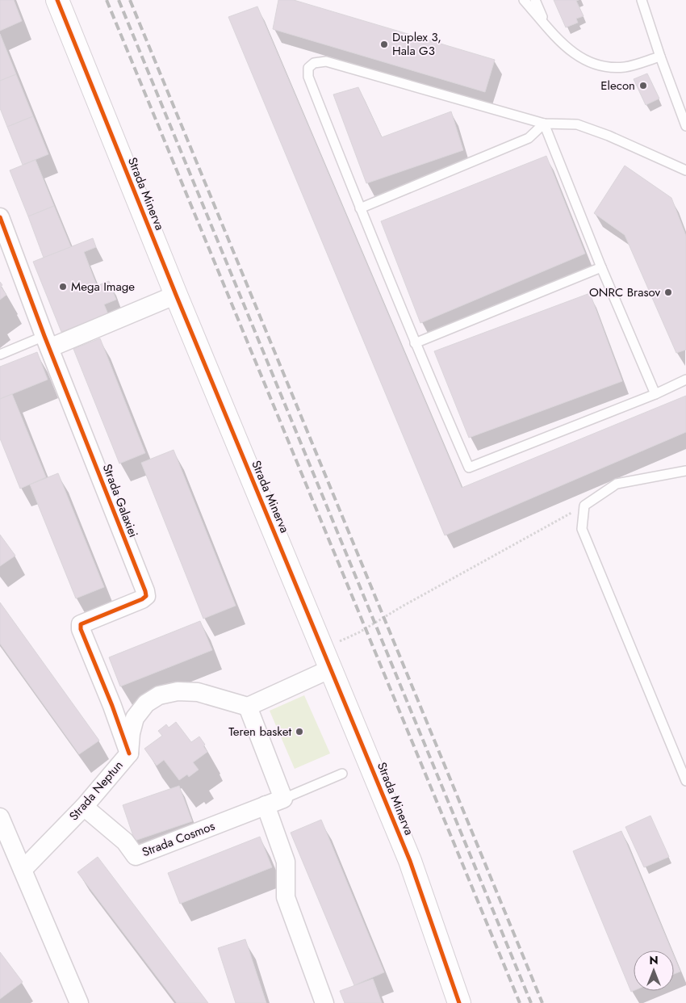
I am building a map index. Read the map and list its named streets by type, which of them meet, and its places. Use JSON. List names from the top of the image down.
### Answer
{
  "streets": {
    "street": [
      "Strada Minerva",
      "Strada Galaxiei",
      "Strada Neptun",
      "Strada Cosmos"
    ]
  },
  "crossings": [
    ["Strada Galaxiei", "Strada Neptun"],
    ["Strada Neptun", "Strada Cosmos"]
  ],
  "places": [
    "Duplex 3, Hala G3",
    "Elecon",
    "Mega Image",
    "ONRC Brasov",
    "Teren basket"
  ],
  "north": "top"
}
